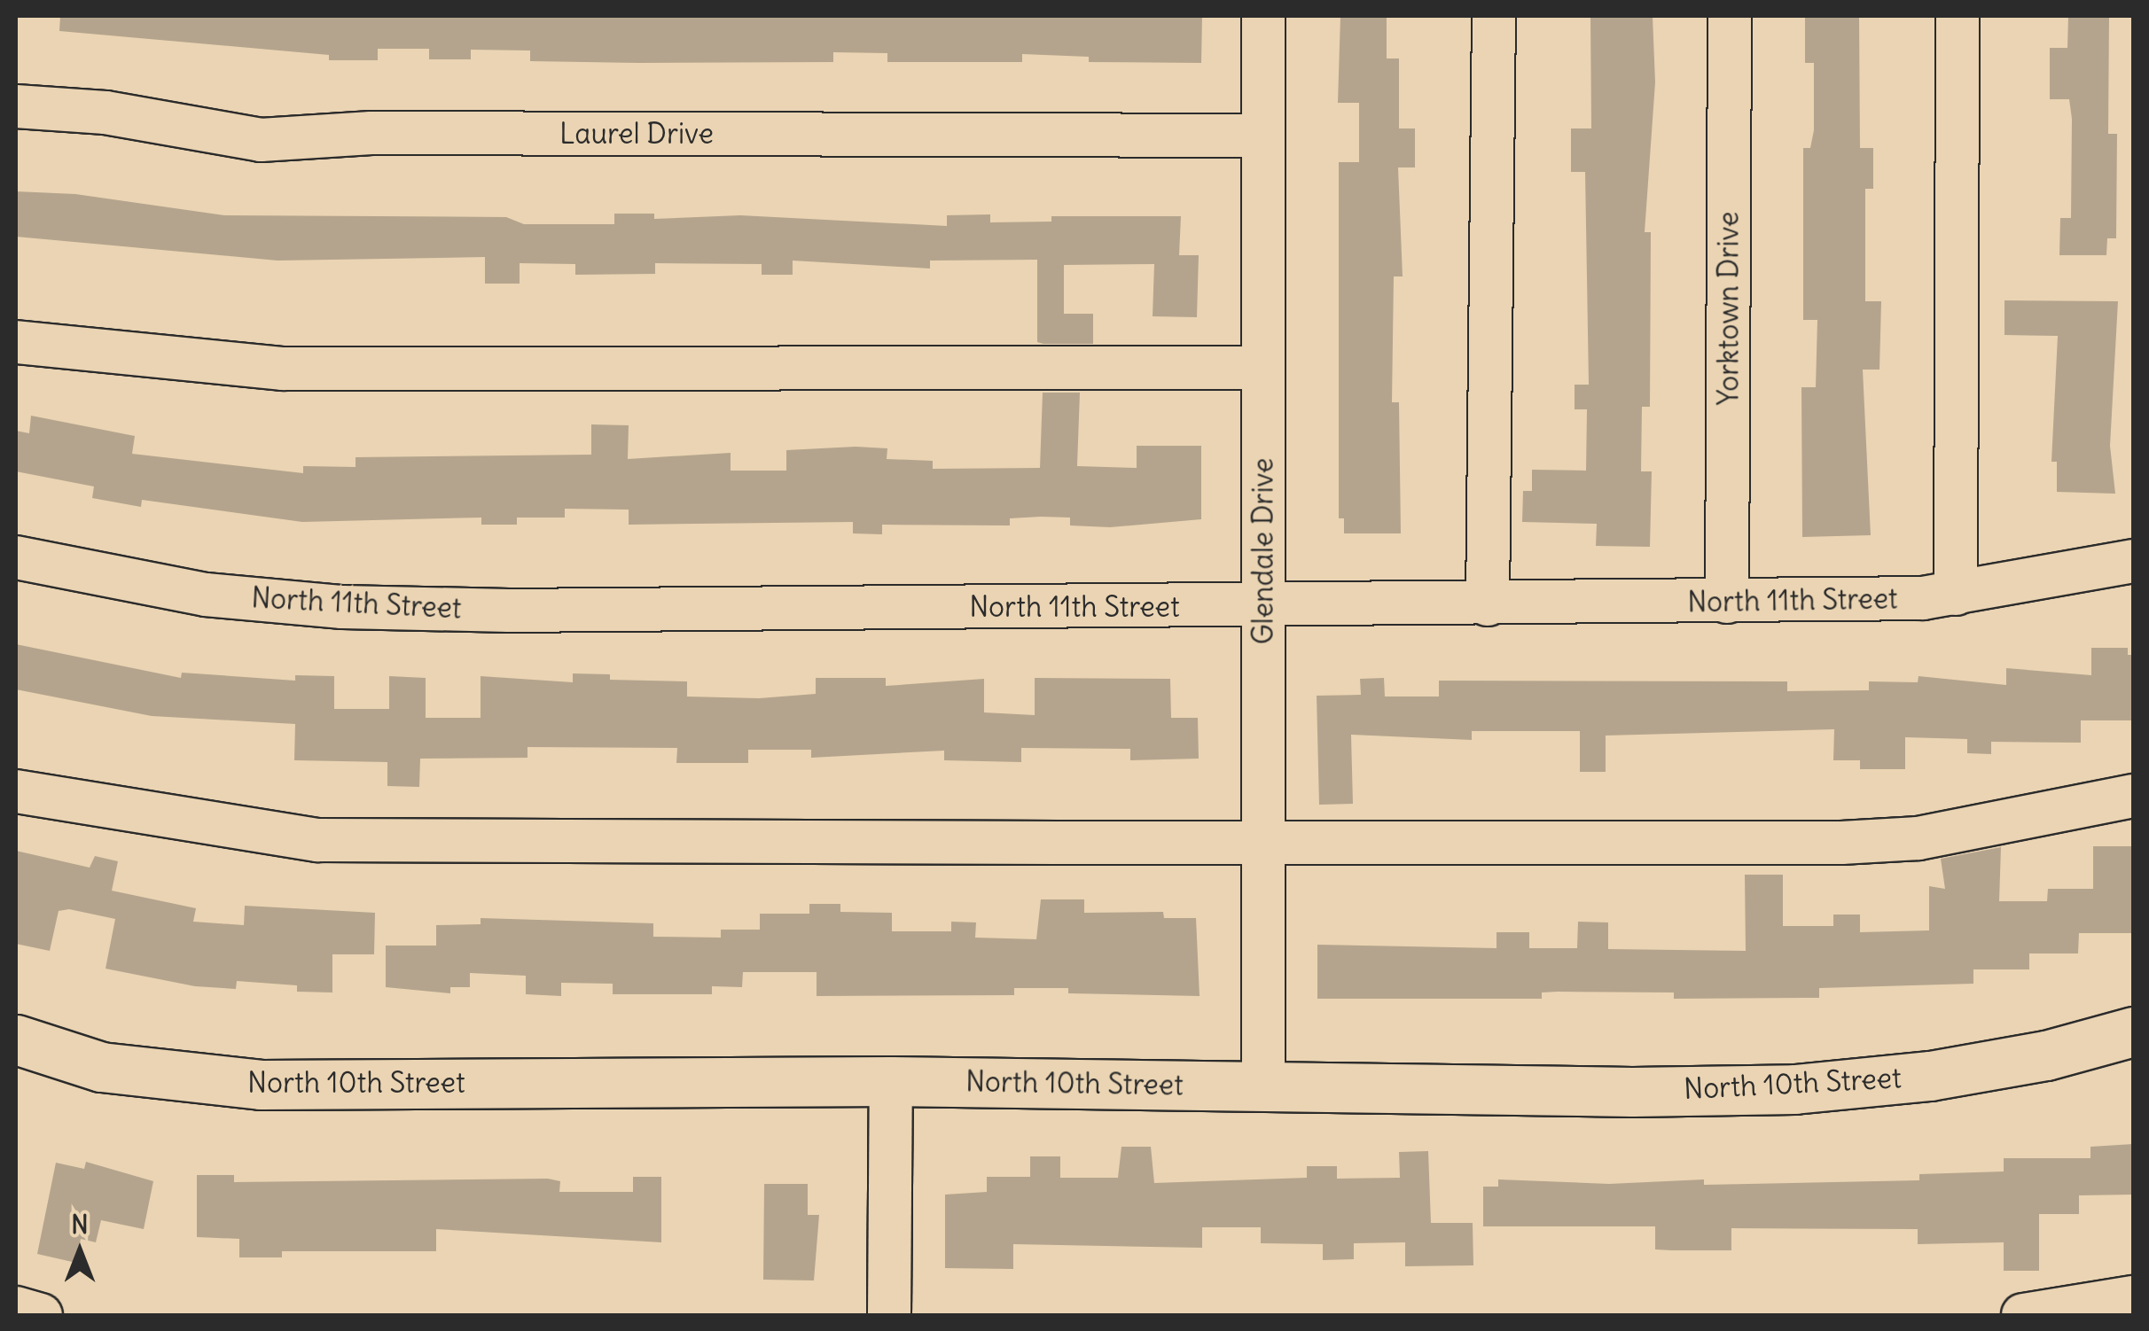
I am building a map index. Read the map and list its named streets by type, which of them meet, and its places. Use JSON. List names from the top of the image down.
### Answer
{
  "streets": {
    "main road": ["North 10th Street"],
    "street": [
      "Laurel Drive",
      "Yorktown Drive",
      "Glendale Drive",
      "North 11th Street"
    ]
  },
  "crossings": [
    ["Laurel Drive", "Glendale Drive"],
    ["Yorktown Drive", "North 11th Street"],
    ["Glendale Drive", "North 11th Street"],
    ["Glendale Drive", "North 10th Street"]
  ],
  "north": "top"
}
